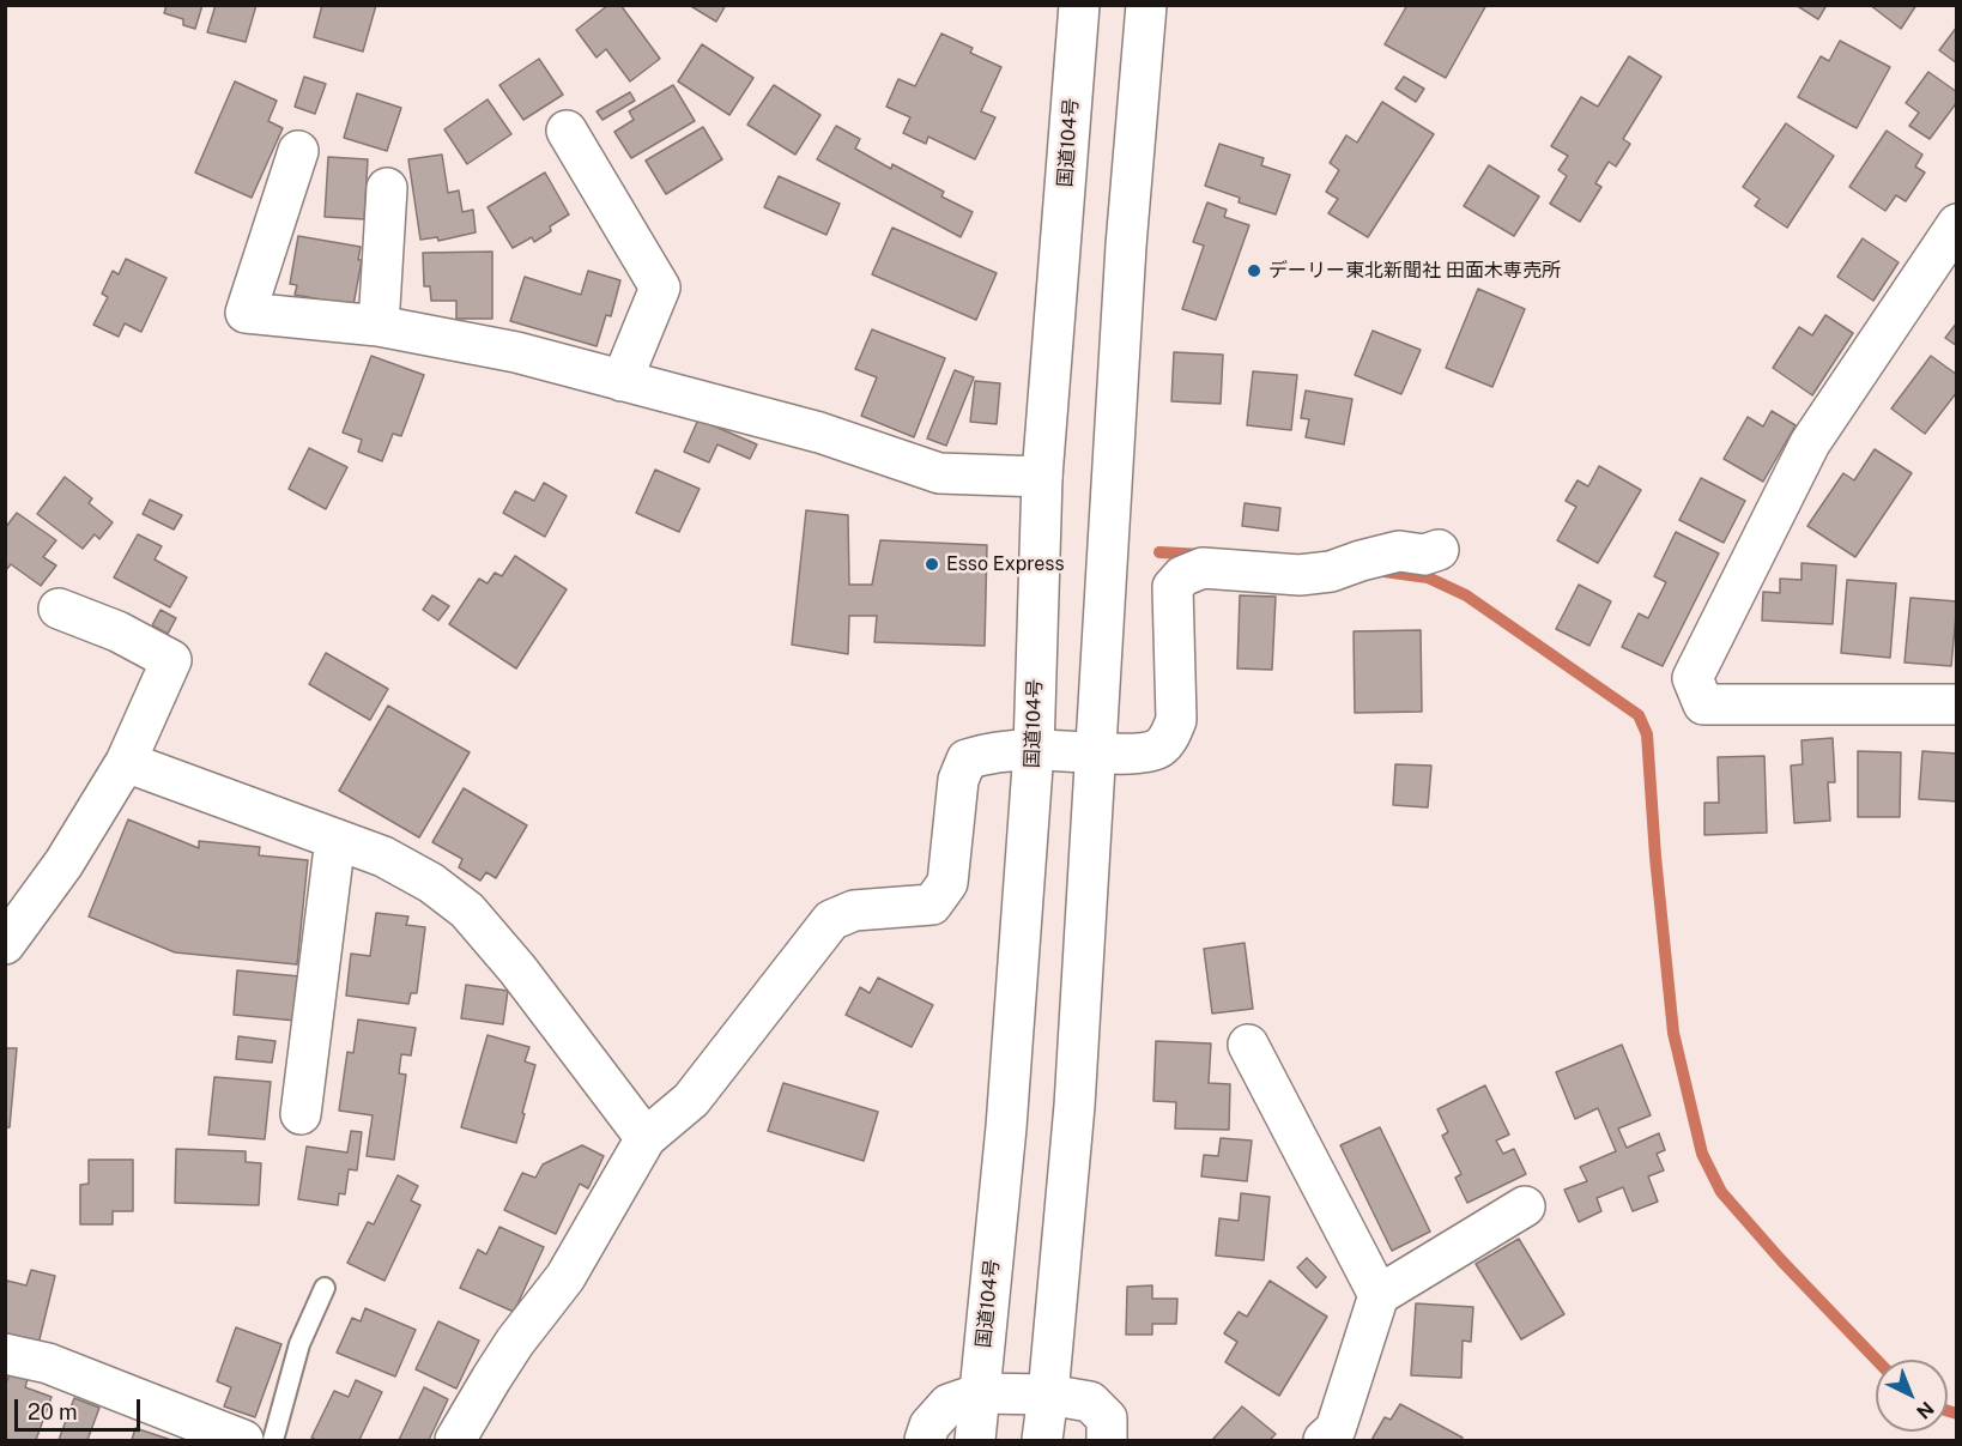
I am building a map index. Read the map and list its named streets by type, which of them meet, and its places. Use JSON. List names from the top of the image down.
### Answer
{
  "streets": {
    "main road": ["国道104号"]
  },
  "places": ["デーリー東北新聞社 田面木専売所", "Esso Express"],
  "scale_bar": "20 m",
  "north": "bottom right"
}
